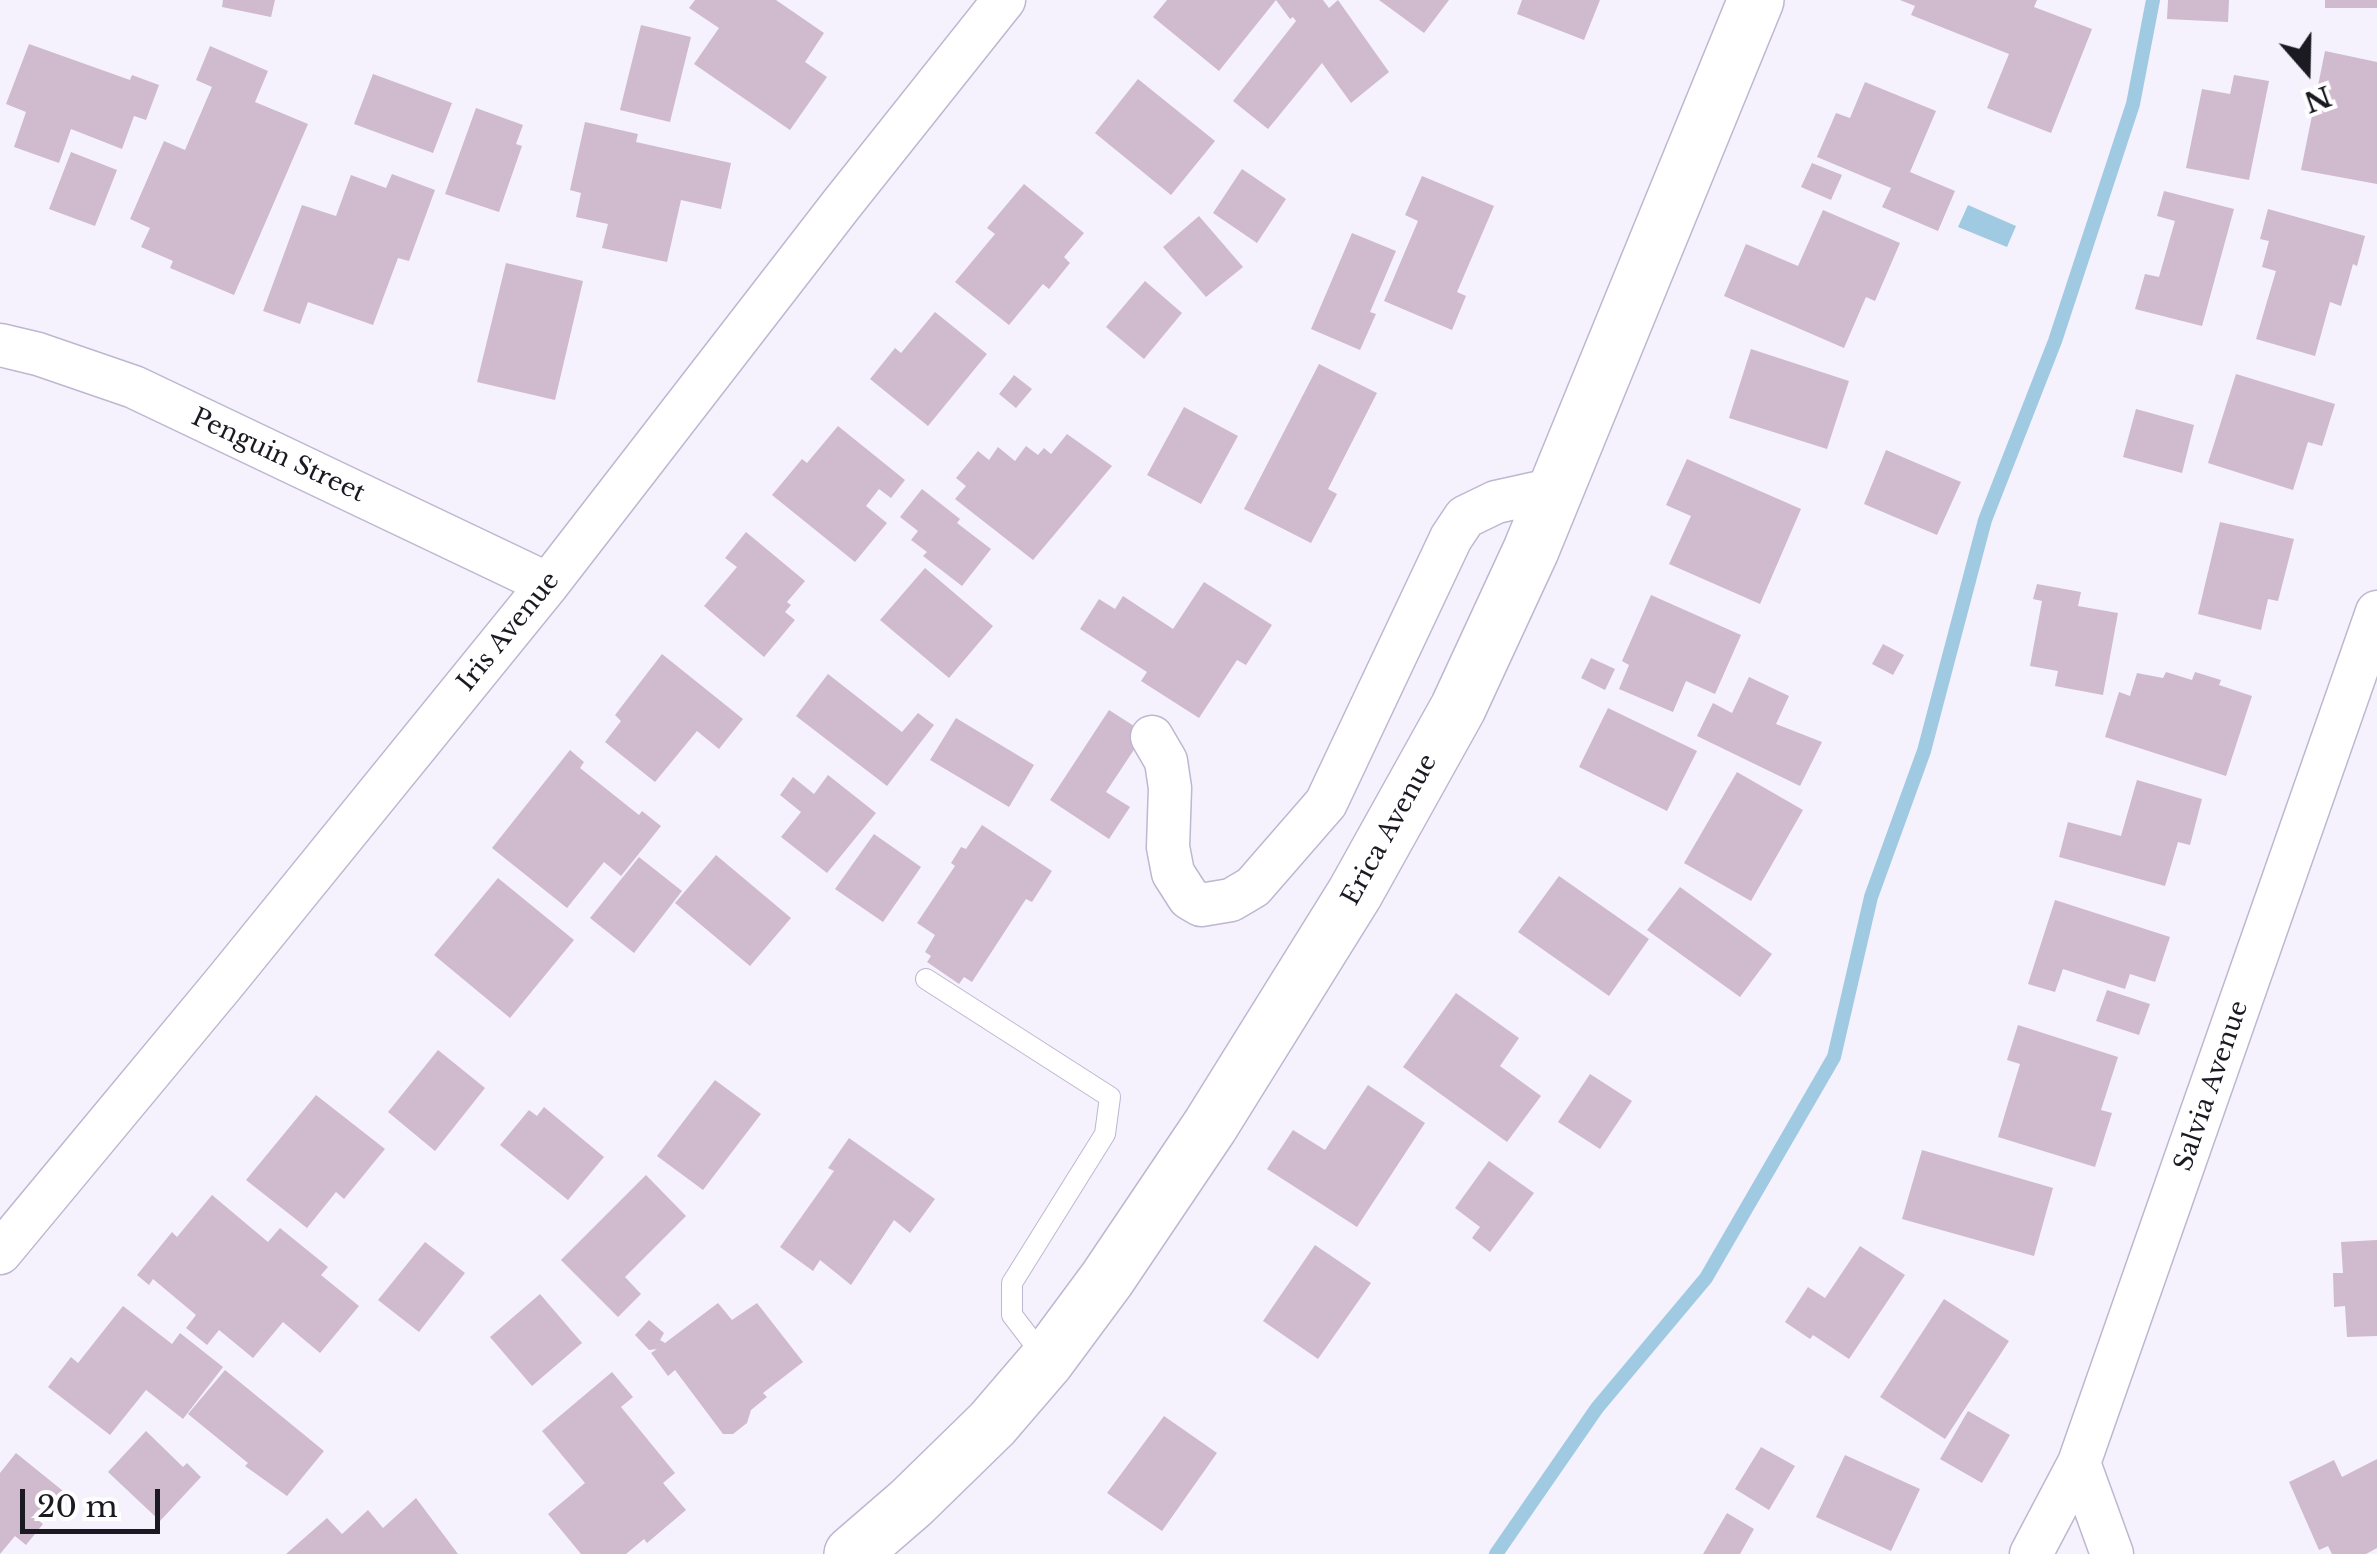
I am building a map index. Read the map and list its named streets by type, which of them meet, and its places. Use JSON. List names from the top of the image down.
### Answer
{
  "streets": {
    "street": [
      "Penguin Street",
      "Iris Avenue",
      "Erica Avenue",
      "Salvia Avenue"
    ]
  },
  "crossings": [
    ["Penguin Street", "Iris Avenue"]
  ],
  "scale_bar": "20 m",
  "north": "bottom"
}
